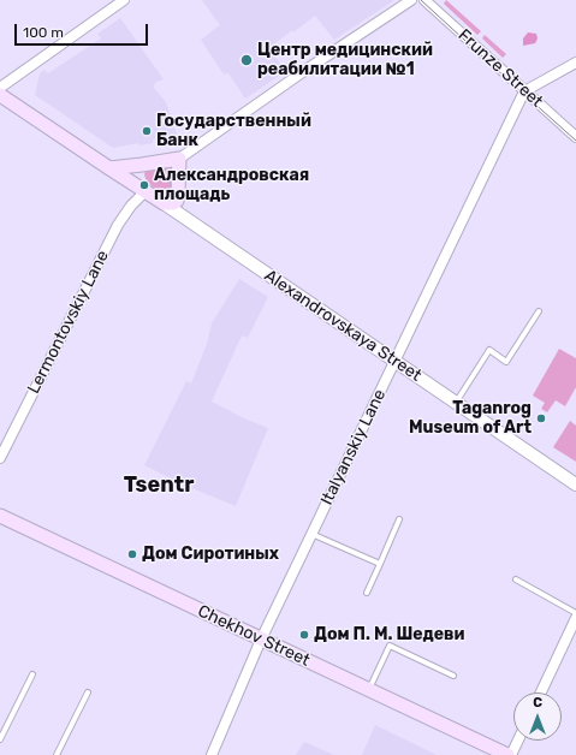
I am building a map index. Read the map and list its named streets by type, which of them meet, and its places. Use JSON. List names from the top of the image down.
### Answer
{
  "streets": {
    "main road": ["Chekhov Street"],
    "street": [
      "Frunze Street",
      "Lermontovskiy Lane",
      "Alexandrovskaya Street",
      "Italyanskiy Lane"
    ]
  },
  "crossings": [
    ["Frunze Street", "Italyanskiy Lane"],
    ["Alexandrovskaya Street", "Italyanskiy Lane"],
    ["Italyanskiy Lane", "Chekhov Street"]
  ],
  "districts": ["Tsentr"],
  "places": [
    "Центр медицинский реабилитации №1",
    "Государственный Банк",
    "Александровская площадь",
    "Taganrog Museum of Art",
    "Дом Сиротиных",
    "Дом П. М. Шедеви"
  ],
  "scale_bar": "100 m",
  "north": "top"
}
